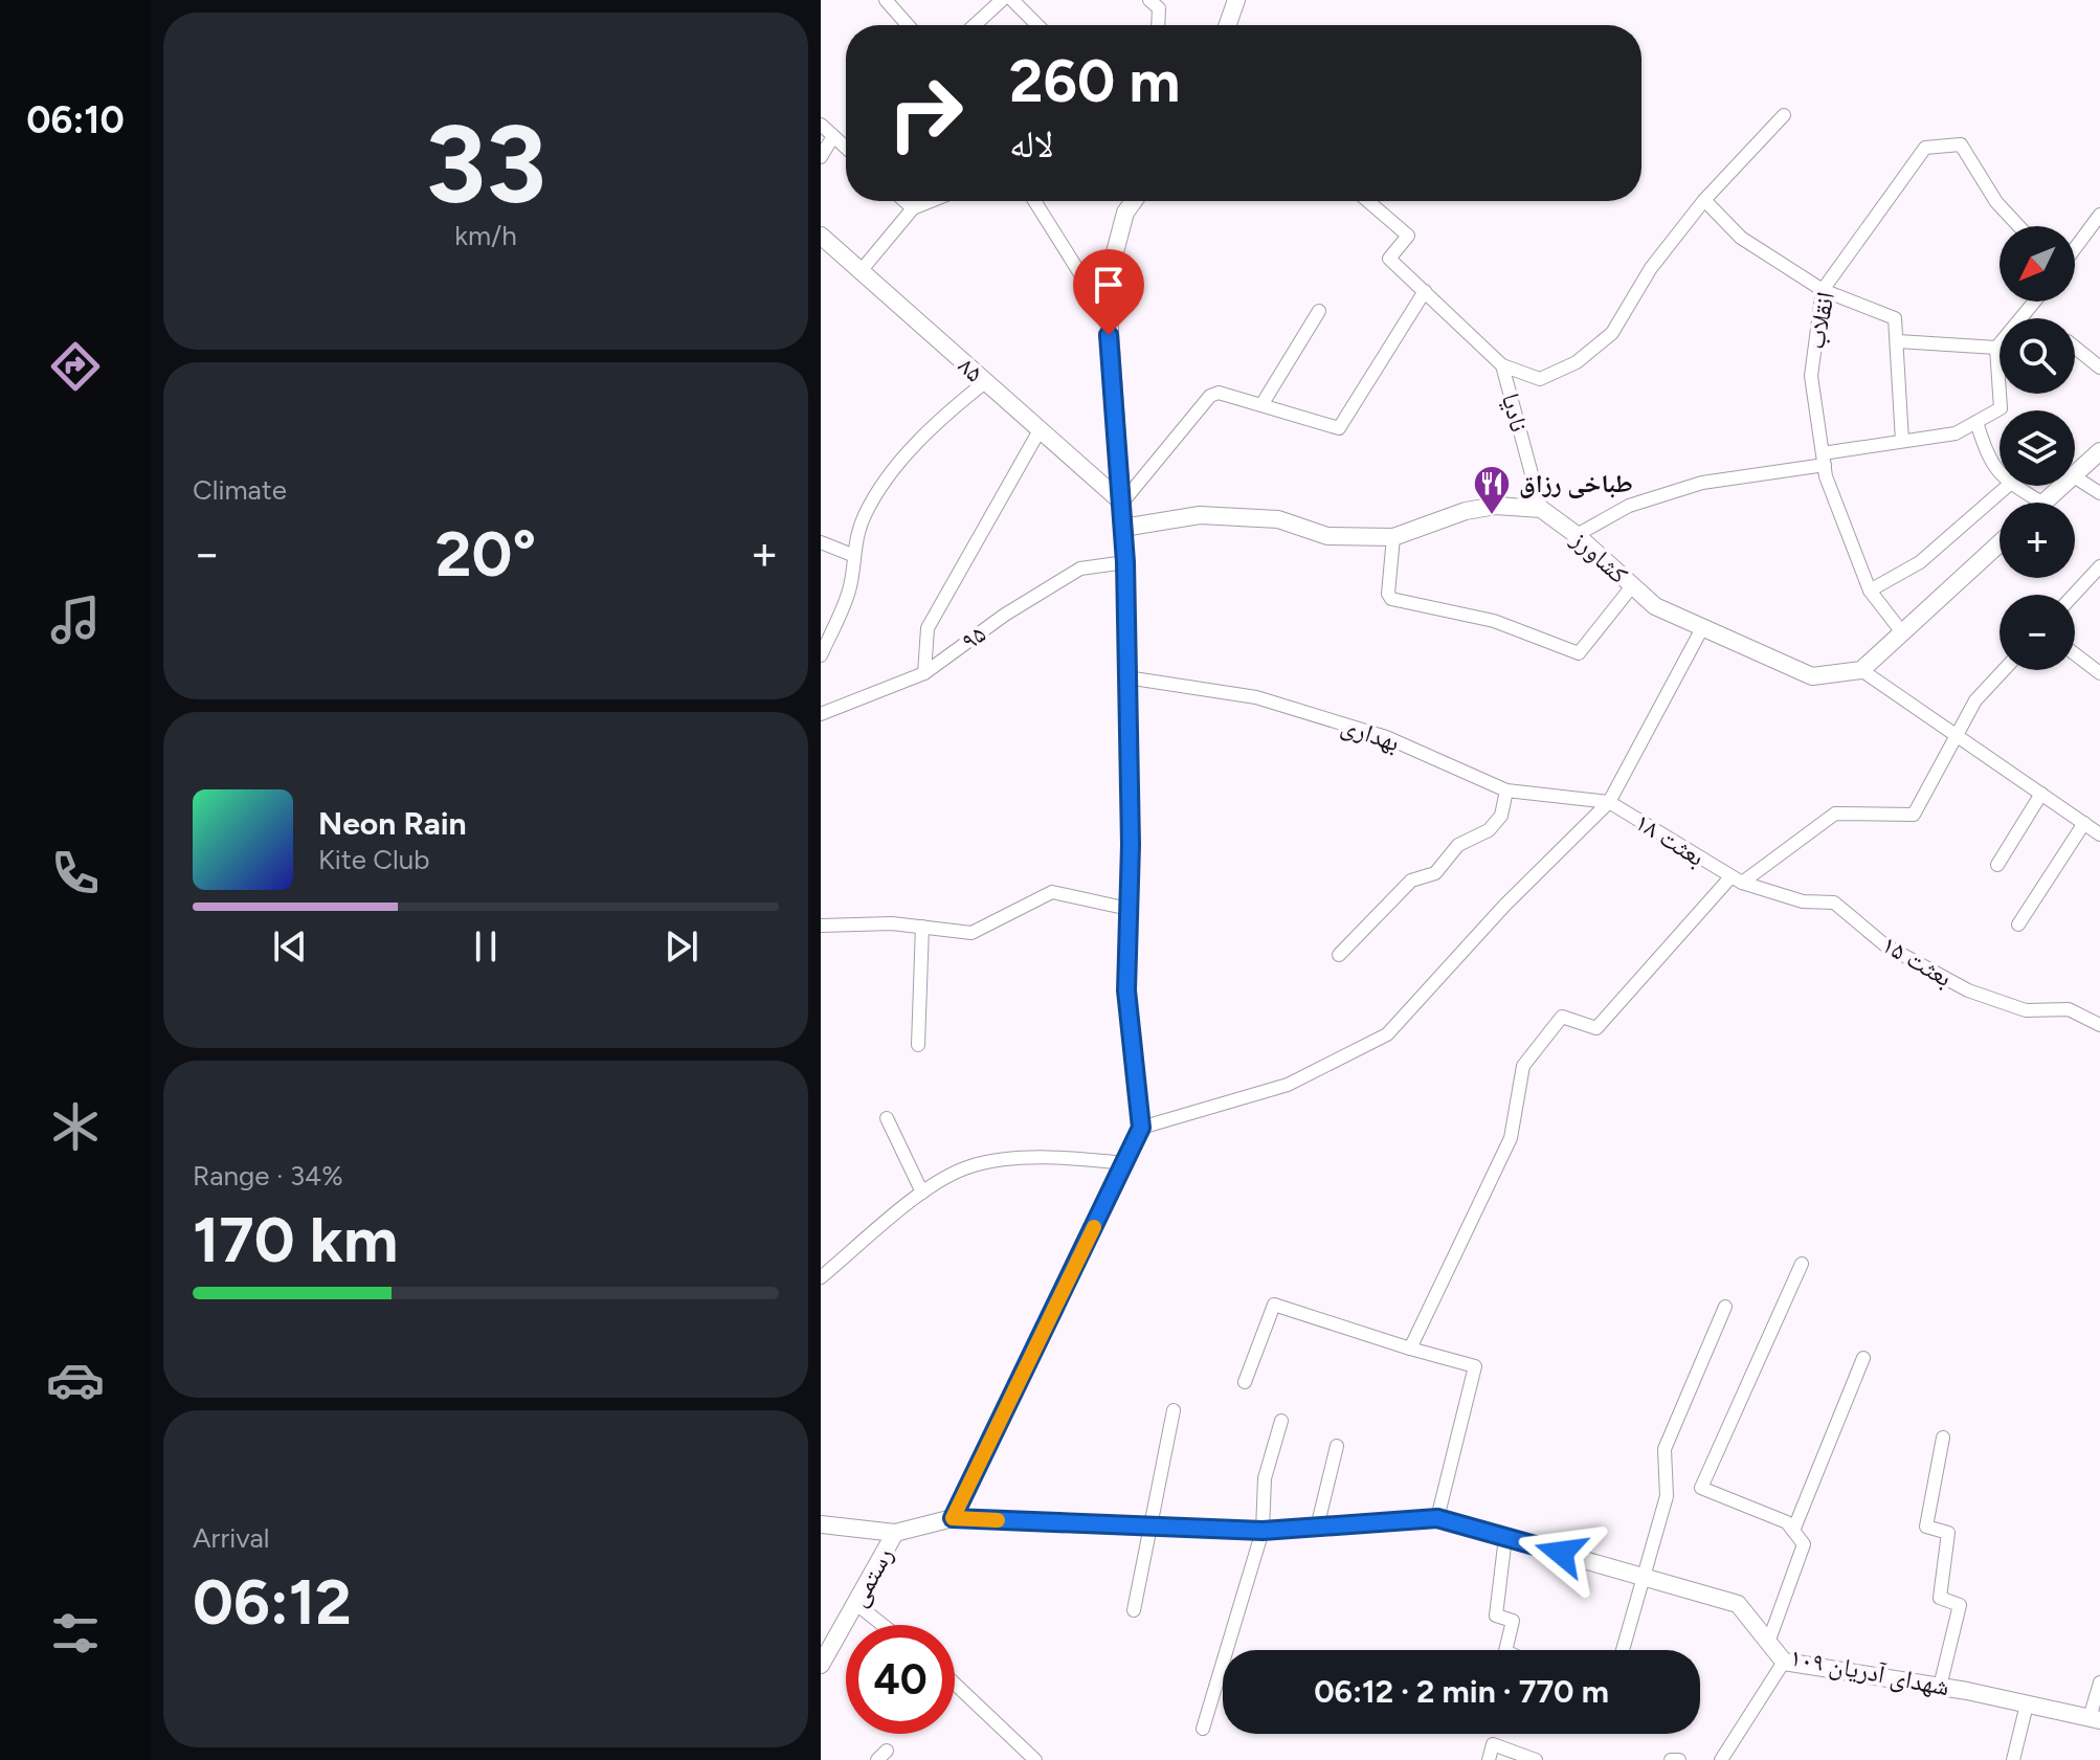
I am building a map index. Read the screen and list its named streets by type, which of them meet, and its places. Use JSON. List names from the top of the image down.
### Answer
{
  "streets": {
    "street": [
      "انقلاب",
      "۸۵",
      "نادیا",
      "کشاورز",
      "۹۵",
      "بهداری",
      "بعثت ۱۸",
      "بعثت ۱۵",
      "رستمی",
      "شهدای آدریان ۱۰۹"
    ]
  },
  "crossings": [
    ["نادیا", "کشاورز"],
    ["بهداری", "بعثت ۱۸"],
    ["بعثت ۱۸", "بعثت ۱۵"],
    ["رستمی", "شهدای آدریان ۱۰۹"]
  ],
  "places": {
    "restaurant": ["طباخی رزاق"]
  },
  "north": "bottom left",
  "page": {
    "tabs": "06:10",
    "tile": [
      ["33", "km/h"],
      "Climate",
      ["Range · 34%", "170 km"],
      ["Arrival", "06:12"]
    ],
    "turn": ["260 m", "لاله"],
    "map_buttons": ["+", "−"],
    "heat": ["−", "20°", "+"],
    "song": ["Neon Rain", "Kite Club"],
    "limit": "40",
    "trip": "06:12 · 2 min · 770 m"
  }
}
